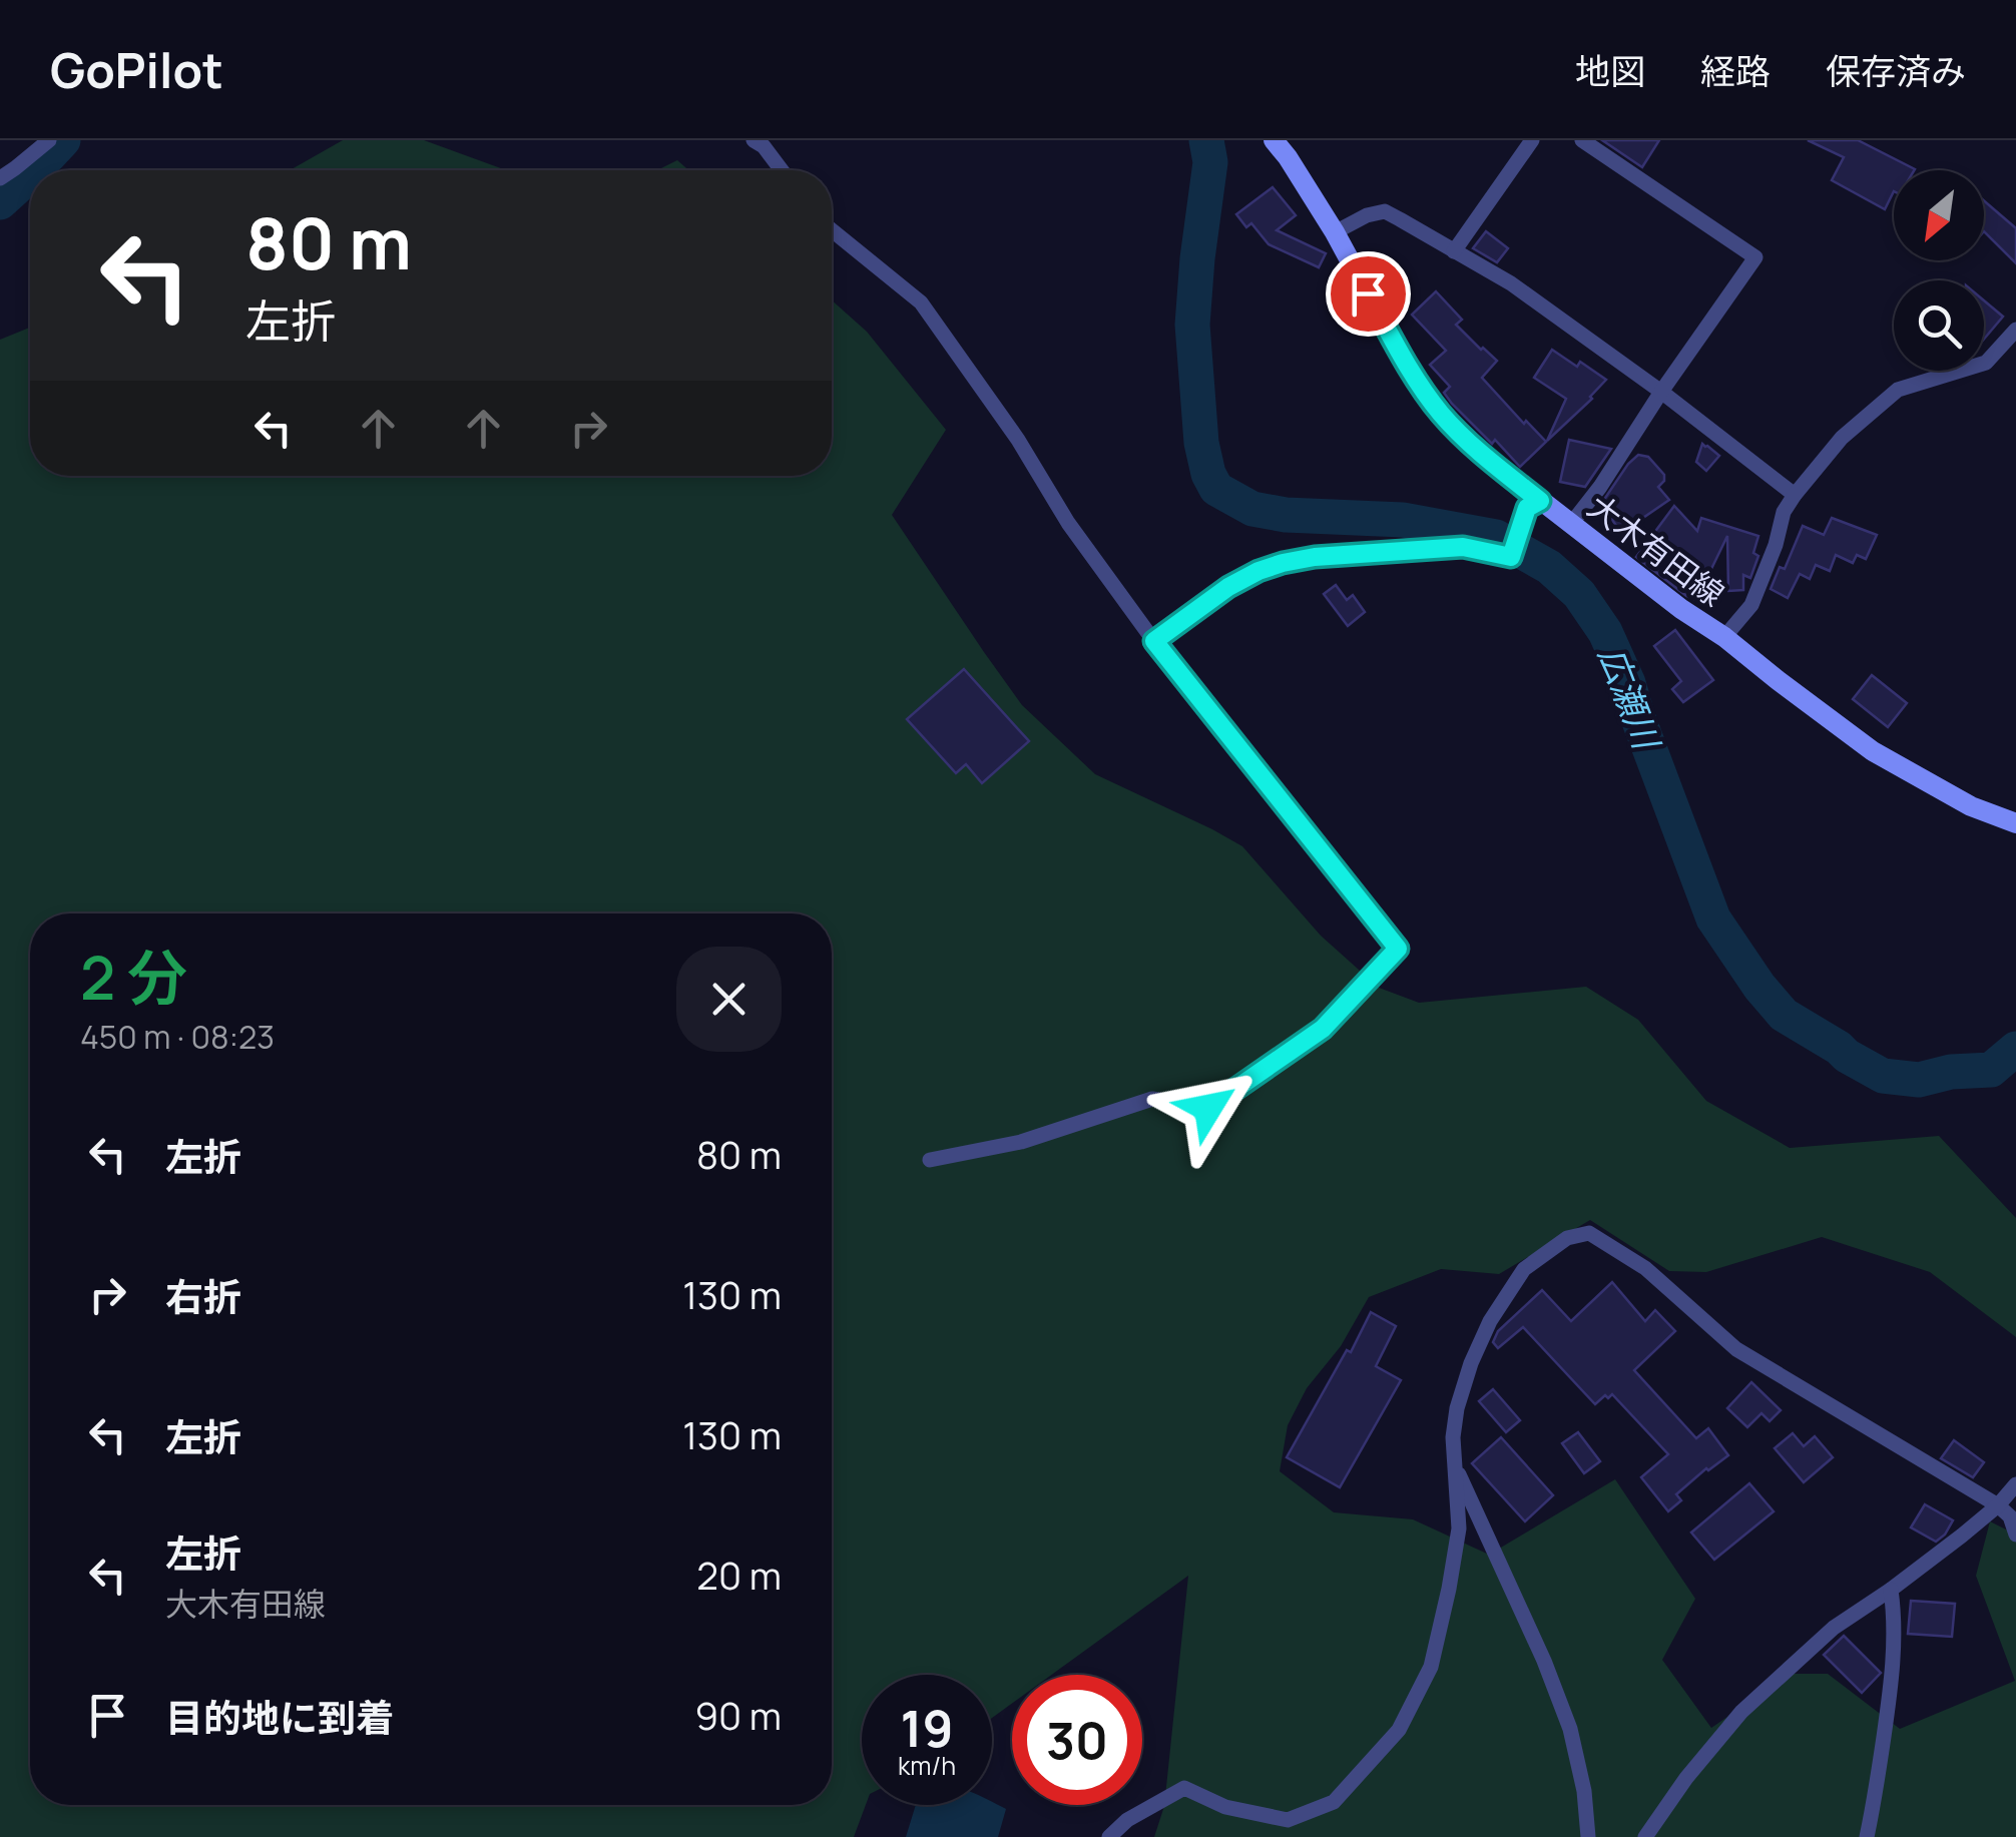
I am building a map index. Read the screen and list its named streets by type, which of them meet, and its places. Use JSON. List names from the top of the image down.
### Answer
{
  "streets": {
    "main road": ["大木有田線"]
  },
  "water": ["広瀬川"],
  "north": "bottom left",
  "page": {
    "header": "GoPilot",
    "nav": ["地図", "経路", "保存済み"],
    "turn": ["80 m", "左折"],
    "heading": ["2 分", "450 m · 08:23"],
    "list": [
      {
        "name": "左折",
        "value": "80 m"
      },
      {
        "name": "右折",
        "value": "130 m"
      },
      {
        "name": "左折",
        "value": "130 m"
      },
      {
        "name": "左折",
        "note": "大木有田線",
        "value": "20 m"
      },
      {
        "name": "目的地に到着",
        "value": "90 m"
      }
    ],
    "speed": "19 km/h",
    "limit": "30"
  }
}
